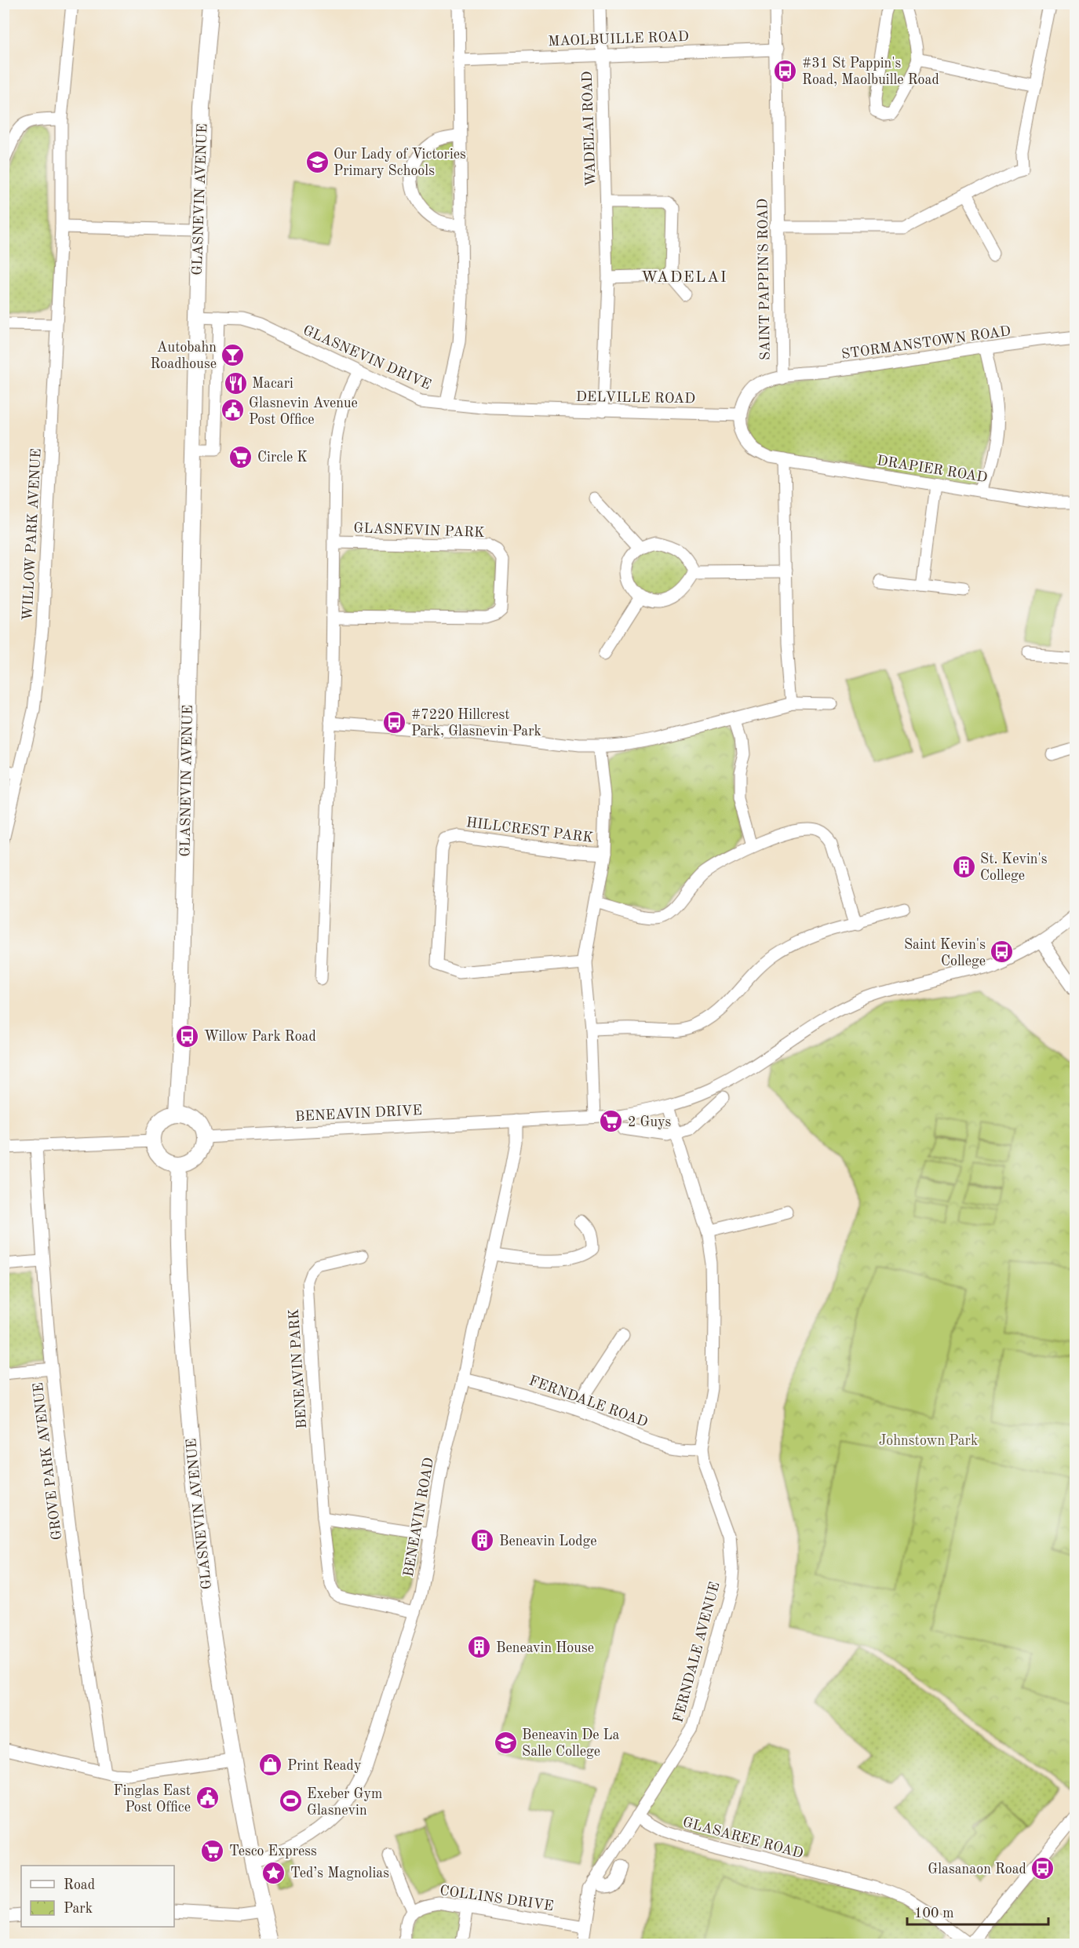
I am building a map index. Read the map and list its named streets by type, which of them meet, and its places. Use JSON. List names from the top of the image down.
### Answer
{
  "streets": {
    "main road": ["GLASNEVIN AVENUE"],
    "street": [
      "MAOLBUILLE ROAD",
      "WADELAI ROAD",
      "SAINT PAPPIN'S ROAD",
      "STORMANSTOWN ROAD",
      "GLASNEVIN DRIVE",
      "DELVILLE ROAD",
      "DRAPIER ROAD",
      "GLASNEVIN PARK",
      "WILLOW PARK AVENUE",
      "HILLCREST PARK",
      "BENEAVIN DRIVE",
      "BENEAVIN PARK",
      "FERNDALE ROAD",
      "GROVE PARK AVENUE",
      "BENEAVIN ROAD",
      "FERNDALE AVENUE",
      "GLASAREE ROAD",
      "COLLINS DRIVE"
    ]
  },
  "crossings": [
    ["MAOLBUILLE ROAD", "WADELAI ROAD"],
    ["MAOLBUILLE ROAD", "SAINT PAPPIN'S ROAD"],
    ["WADELAI ROAD", "DELVILLE ROAD"],
    ["GLASNEVIN AVENUE", "GLASNEVIN DRIVE"],
    ["GLASNEVIN AVENUE", "BENEAVIN DRIVE"],
    ["GLASNEVIN AVENUE", "BENEAVIN ROAD"],
    ["SAINT PAPPIN'S ROAD", "STORMANSTOWN ROAD"],
    ["SAINT PAPPIN'S ROAD", "DELVILLE ROAD"],
    ["GLASNEVIN DRIVE", "DELVILLE ROAD"],
    ["GLASNEVIN DRIVE", "GLASNEVIN PARK"],
    ["HILLCREST PARK", "BENEAVIN DRIVE"],
    ["BENEAVIN DRIVE", "BENEAVIN ROAD"],
    ["BENEAVIN DRIVE", "FERNDALE AVENUE"],
    ["BENEAVIN PARK", "BENEAVIN ROAD"],
    ["FERNDALE ROAD", "BENEAVIN ROAD"],
    ["FERNDALE ROAD", "FERNDALE AVENUE"],
    ["FERNDALE AVENUE", "GLASAREE ROAD"]
  ],
  "districts": ["WADELAI"],
  "parks": ["Johnstown Park"],
  "places": {
    "bus stop": [
      "#31 St Pappin's Road, Maolbuille Road",
      "#7220 Hillcrest Park, Glasnevin Park",
      "Saint Kevin's College",
      "Willow Park Road",
      "Glasanaon Road"
    ],
    "school or university": ["Our Lady of Victories Primary Schools", "Beneavin De La Salle College"],
    "bar": ["Autobahn Roadhouse"],
    "restaurant": ["Macari"],
    "public building": ["Glasnevin Avenue Post Office", "Finglas East Post Office"],
    "supermarket": ["Circle K", "2 Guys", "Tesco Express"],
    "building": ["St. Kevin's College", "Beneavin Lodge", "Beneavin House"],
    "shop": ["Print Ready"],
    "sports": ["Exeber Gym Glasnevin"],
    "place": ["Ted’s Magnolias"]
  },
  "legend": ["Road", "Park"],
  "scale_bar": "100 m"
}
